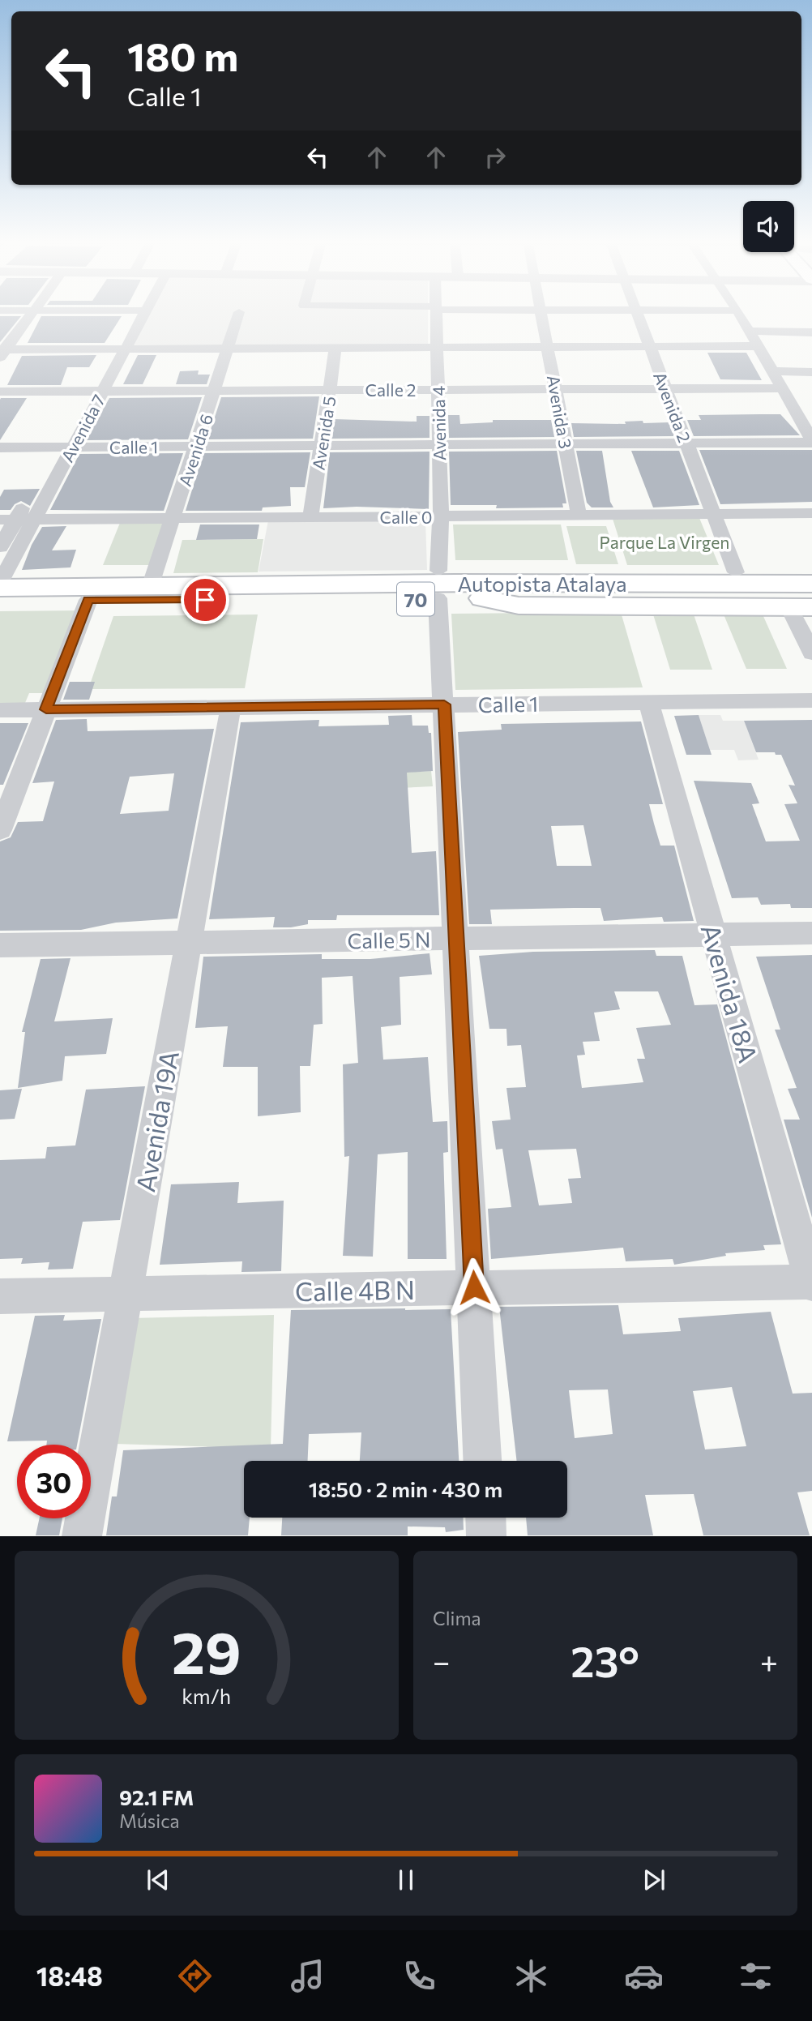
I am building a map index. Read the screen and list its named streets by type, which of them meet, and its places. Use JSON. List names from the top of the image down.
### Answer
{
  "streets": {
    "main road": ["Autopista Atalaya", "70"],
    "street": [
      "Calle 2",
      "Avenida 2",
      "Avenida 3",
      "Avenida 4",
      "Avenida 7",
      "Avenida 5",
      "Calle 1",
      "Avenida 6",
      "Calle 0",
      "Calle 5 N",
      "Avenida 18A",
      "Avenida 19A",
      "Calle 4B N"
    ]
  },
  "crossings": [
    ["Calle 2", "Avenida 2"],
    ["Calle 2", "Avenida 3"],
    ["Calle 2", "Avenida 4"],
    ["Calle 2", "Avenida 7"],
    ["Calle 2", "Avenida 5"],
    ["Calle 2", "Avenida 6"],
    ["Avenida 2", "Calle 1"],
    ["Avenida 2", "Calle 0"],
    ["Avenida 3", "Calle 1"],
    ["Avenida 3", "Calle 0"],
    ["Avenida 4", "Calle 1"],
    ["Avenida 4", "Calle 0"],
    ["Avenida 7", "Calle 1"],
    ["Avenida 7", "Calle 0"],
    ["Avenida 5", "Calle 1"],
    ["Avenida 5", "Calle 0"],
    ["Calle 1", "Avenida 6"],
    ["Calle 1", "Avenida 18A"],
    ["Calle 1", "Avenida 19A"],
    ["Avenida 6", "Calle 0"],
    ["Avenida 6", "Autopista Atalaya"],
    ["Calle 5 N", "Avenida 18A"],
    ["Calle 5 N", "Avenida 19A"],
    ["Avenida 18A", "Calle 4B N"],
    ["Avenida 19A", "Calle 4B N"]
  ],
  "parks": ["Parque La Virgen"],
  "page": {
    "turn": ["180 m", "Calle 1"],
    "limit": "30",
    "trip": "18:50 · 2 min · 430 m",
    "tile": "Clima",
    "heat": ["−", "23°", "+"],
    "song": ["92.1 FM", "Música"],
    "tabs": "18:48",
    "gauge": ["29", "km/h"]
  }
}
